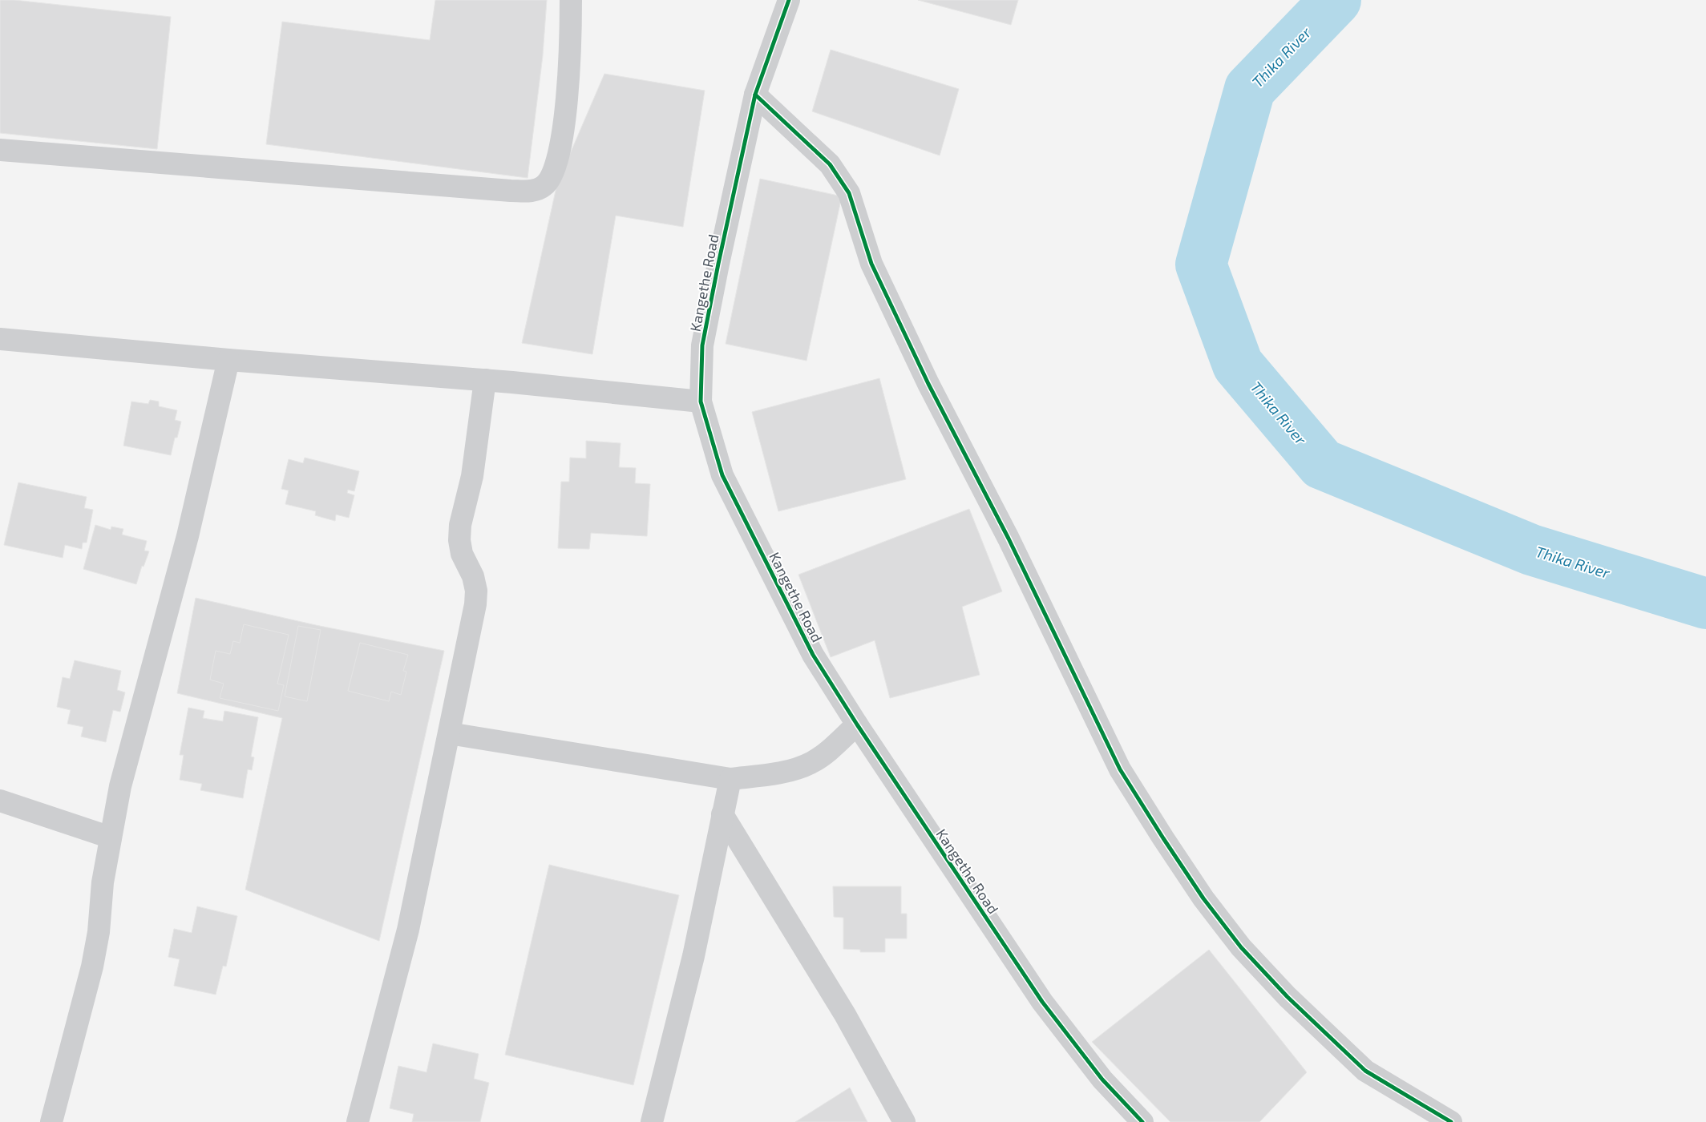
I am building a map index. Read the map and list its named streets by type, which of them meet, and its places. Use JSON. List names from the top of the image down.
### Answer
{
  "streets": {
    "street": ["Kangethe Road"]
  },
  "water": ["Thika River"]
}
